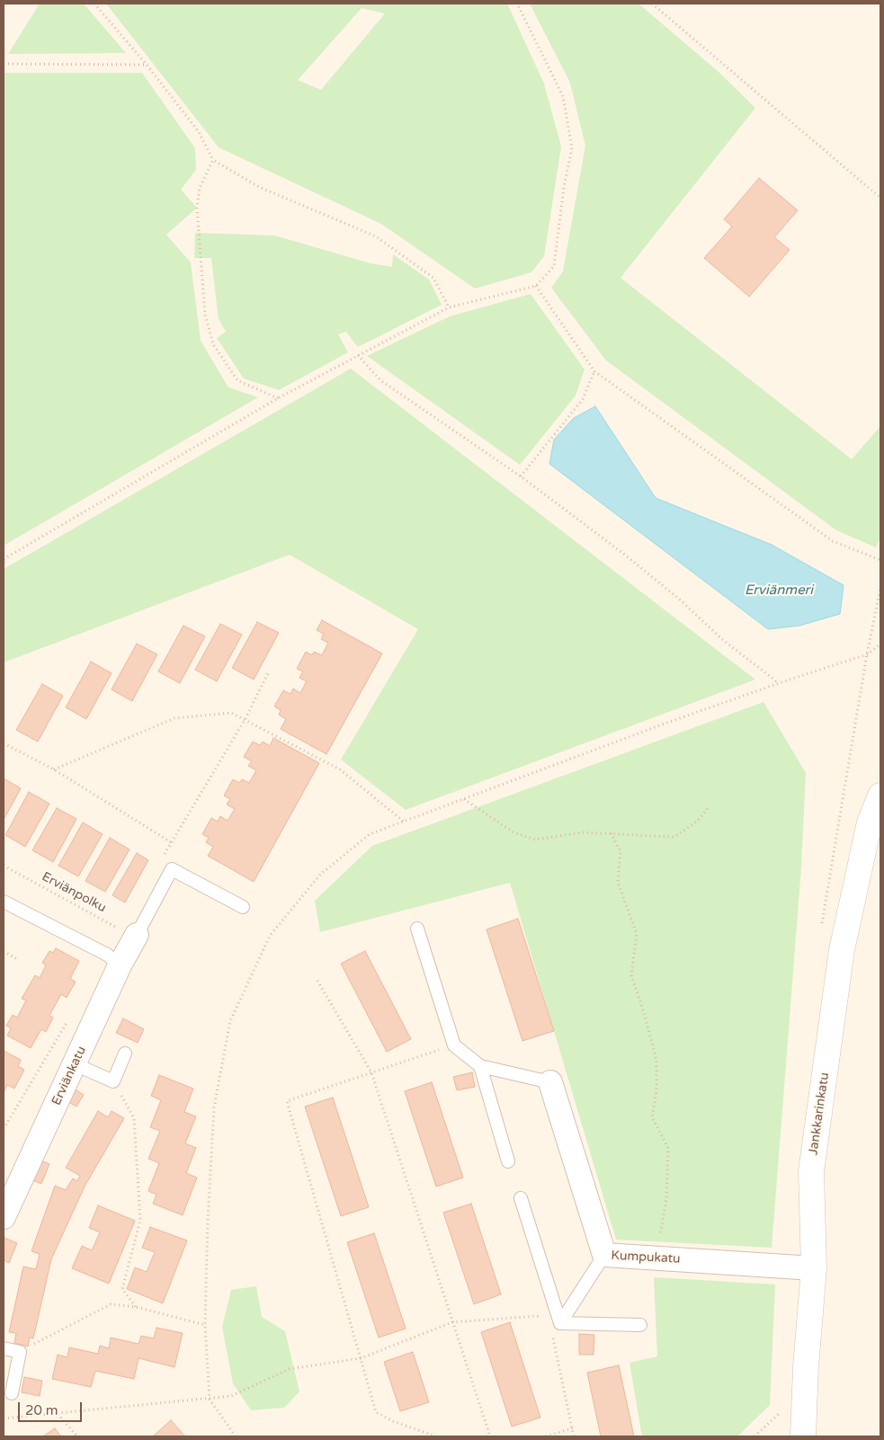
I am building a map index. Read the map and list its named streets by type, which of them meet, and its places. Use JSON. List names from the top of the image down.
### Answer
{
  "streets": {
    "street": ["Erviänkatu", "Jankkarinkatu", "Kumpukatu"],
    "path": ["Erviänpolku"]
  },
  "crossings": [
    ["Erviänpolku", "Erviänkatu"],
    ["Jankkarinkatu", "Kumpukatu"]
  ],
  "water": ["Erviänmeri"],
  "scale_bar": "20 m"
}
